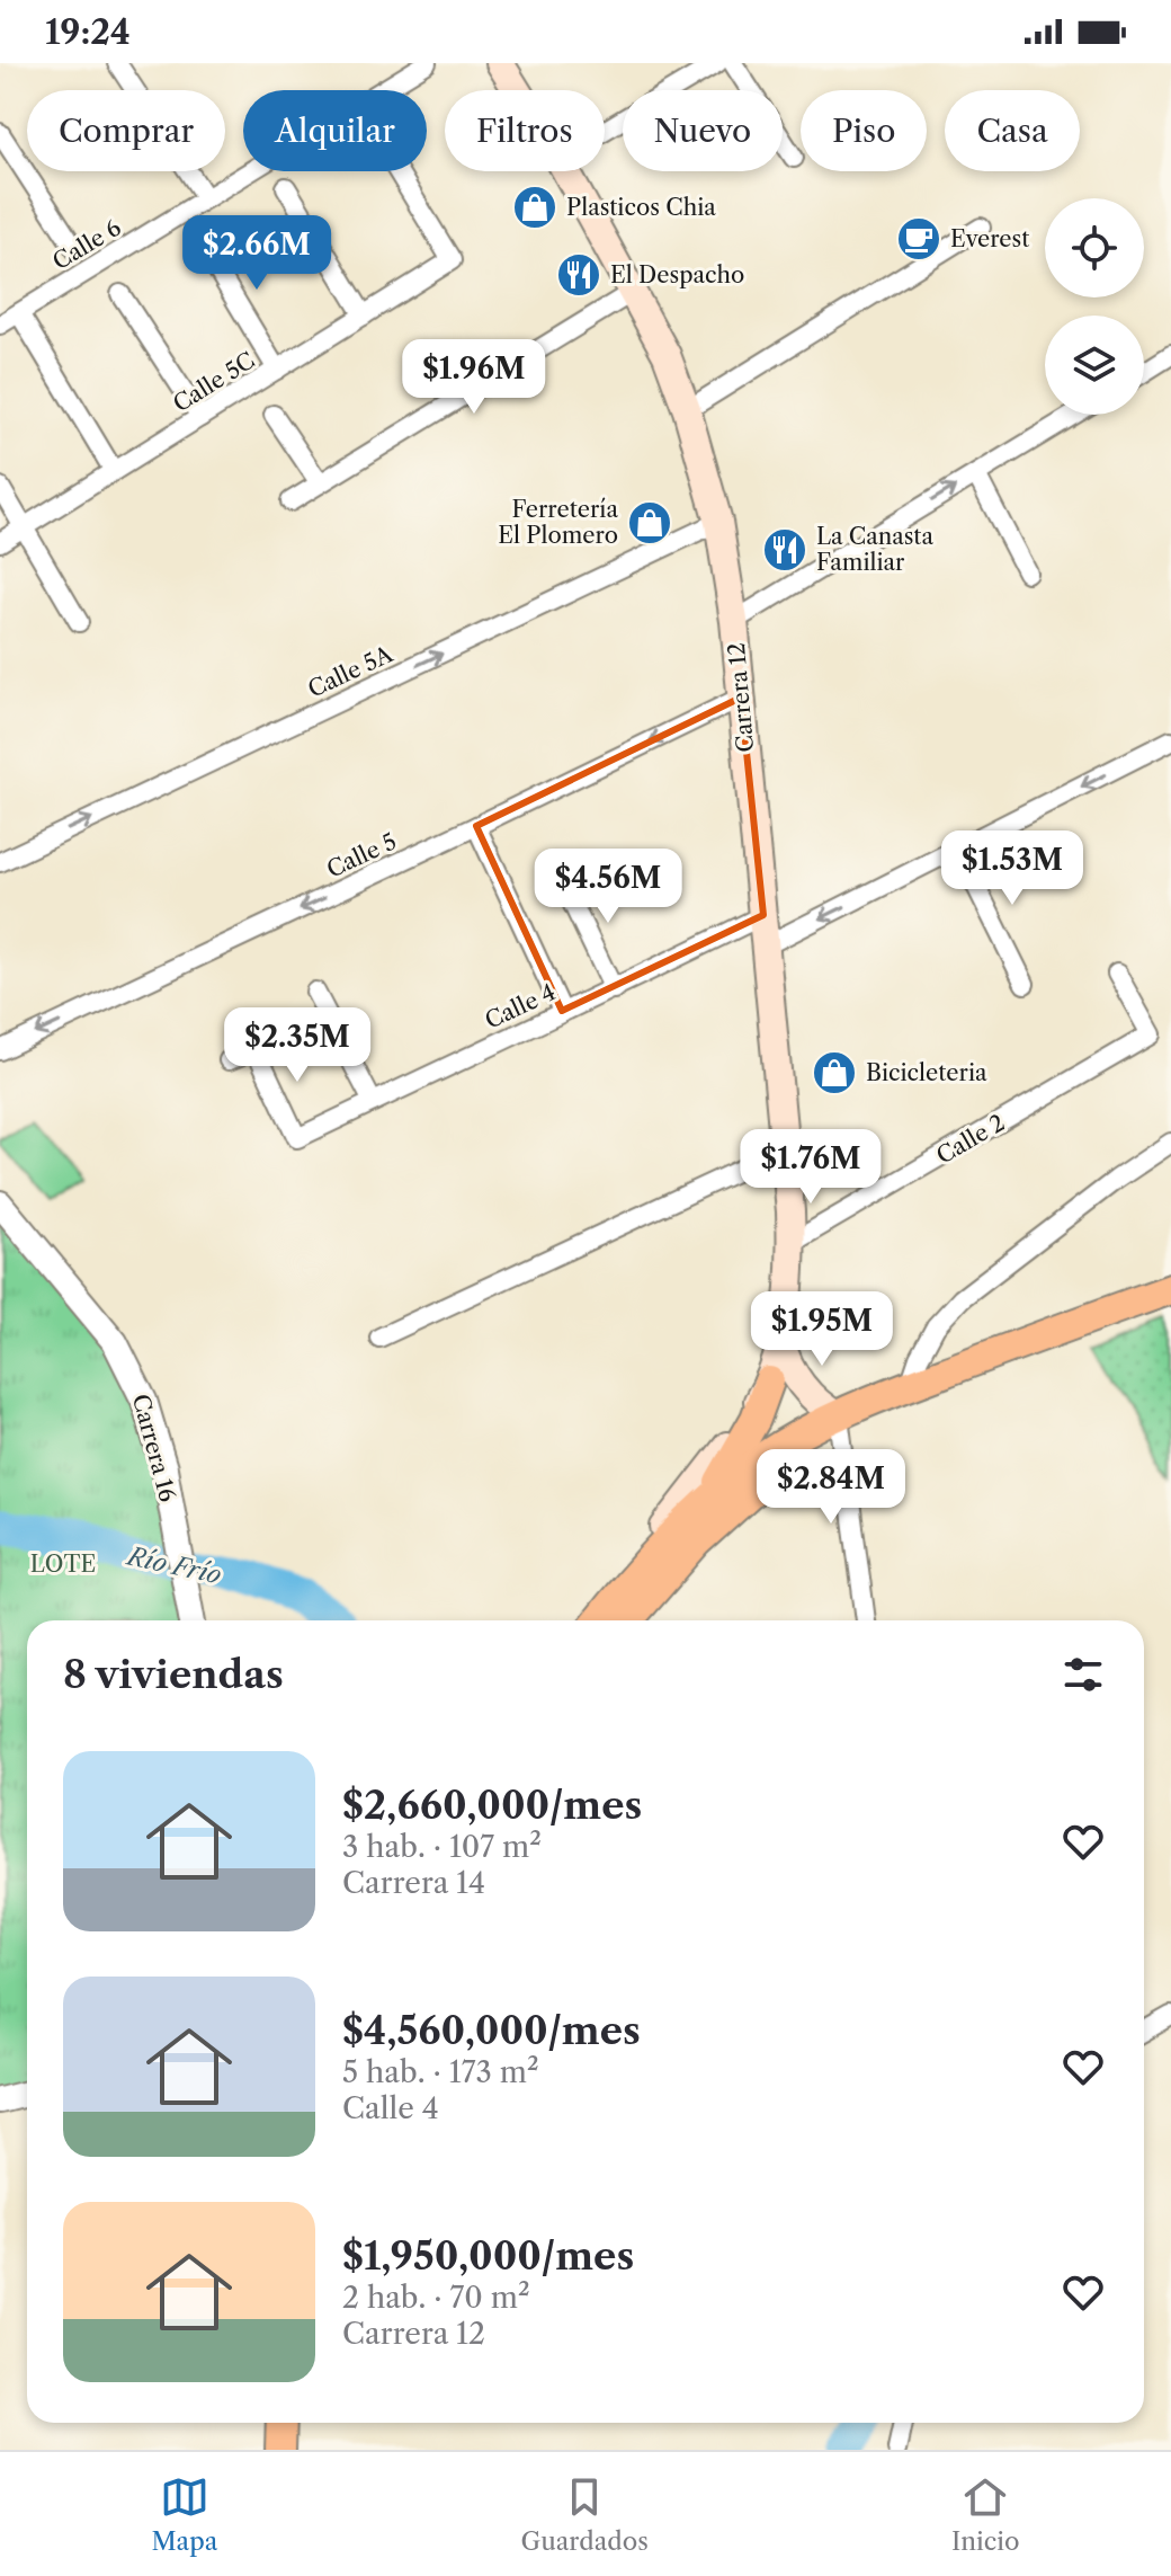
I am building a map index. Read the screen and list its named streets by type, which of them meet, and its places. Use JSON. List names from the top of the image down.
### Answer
{
  "streets": {
    "main road": ["Carrera 12"],
    "street": [
      "Calle 6",
      "Calle 5C",
      "Calle 5A",
      "Calle 5",
      "Calle 4",
      "Calle 2",
      "Carrera 16"
    ]
  },
  "crossings": [
    ["Calle 5A", "Carrera 12"],
    ["Carrera 12", "Calle 5"],
    ["Carrera 12", "Calle 4"],
    ["Carrera 12", "Calle 2"]
  ],
  "one_way": ["Calle 5A", "Calle 5"],
  "water": ["Río Frío"],
  "parks": ["LOTE"],
  "places": {
    "shop": ["Plasticos Chia", "Ferretería El Plomero", "Bicicleteria"],
    "cafe": ["Everest"],
    "restaurant": ["El Despacho", "La Canasta Familiar"]
  },
  "page": {
    "status": "19:24",
    "chip": [
      "Comprar",
      "Alquilar",
      "Filtros",
      "Nuevo",
      "Piso",
      "Casa"
    ],
    "price": [
      "$2.66M",
      "$1.96M",
      "$1.53M",
      "$4.56M",
      "$2.35M",
      "$1.76M",
      "$1.95M",
      "$2.84M"
    ],
    "heading": "8 viviendas",
    "list": [
      {
        "name": "$2,660,000/mes",
        "note": "3 hab. · 107 m² · Carrera 14"
      },
      {
        "name": "$4,560,000/mes",
        "note": "5 hab. · 173 m² · Calle 4"
      },
      {
        "name": "$1,950,000/mes",
        "note": "2 hab. · 70 m² · Carrera 12"
      }
    ],
    "tabs": ["Mapa", "Guardados", "Inicio"]
  }
}
